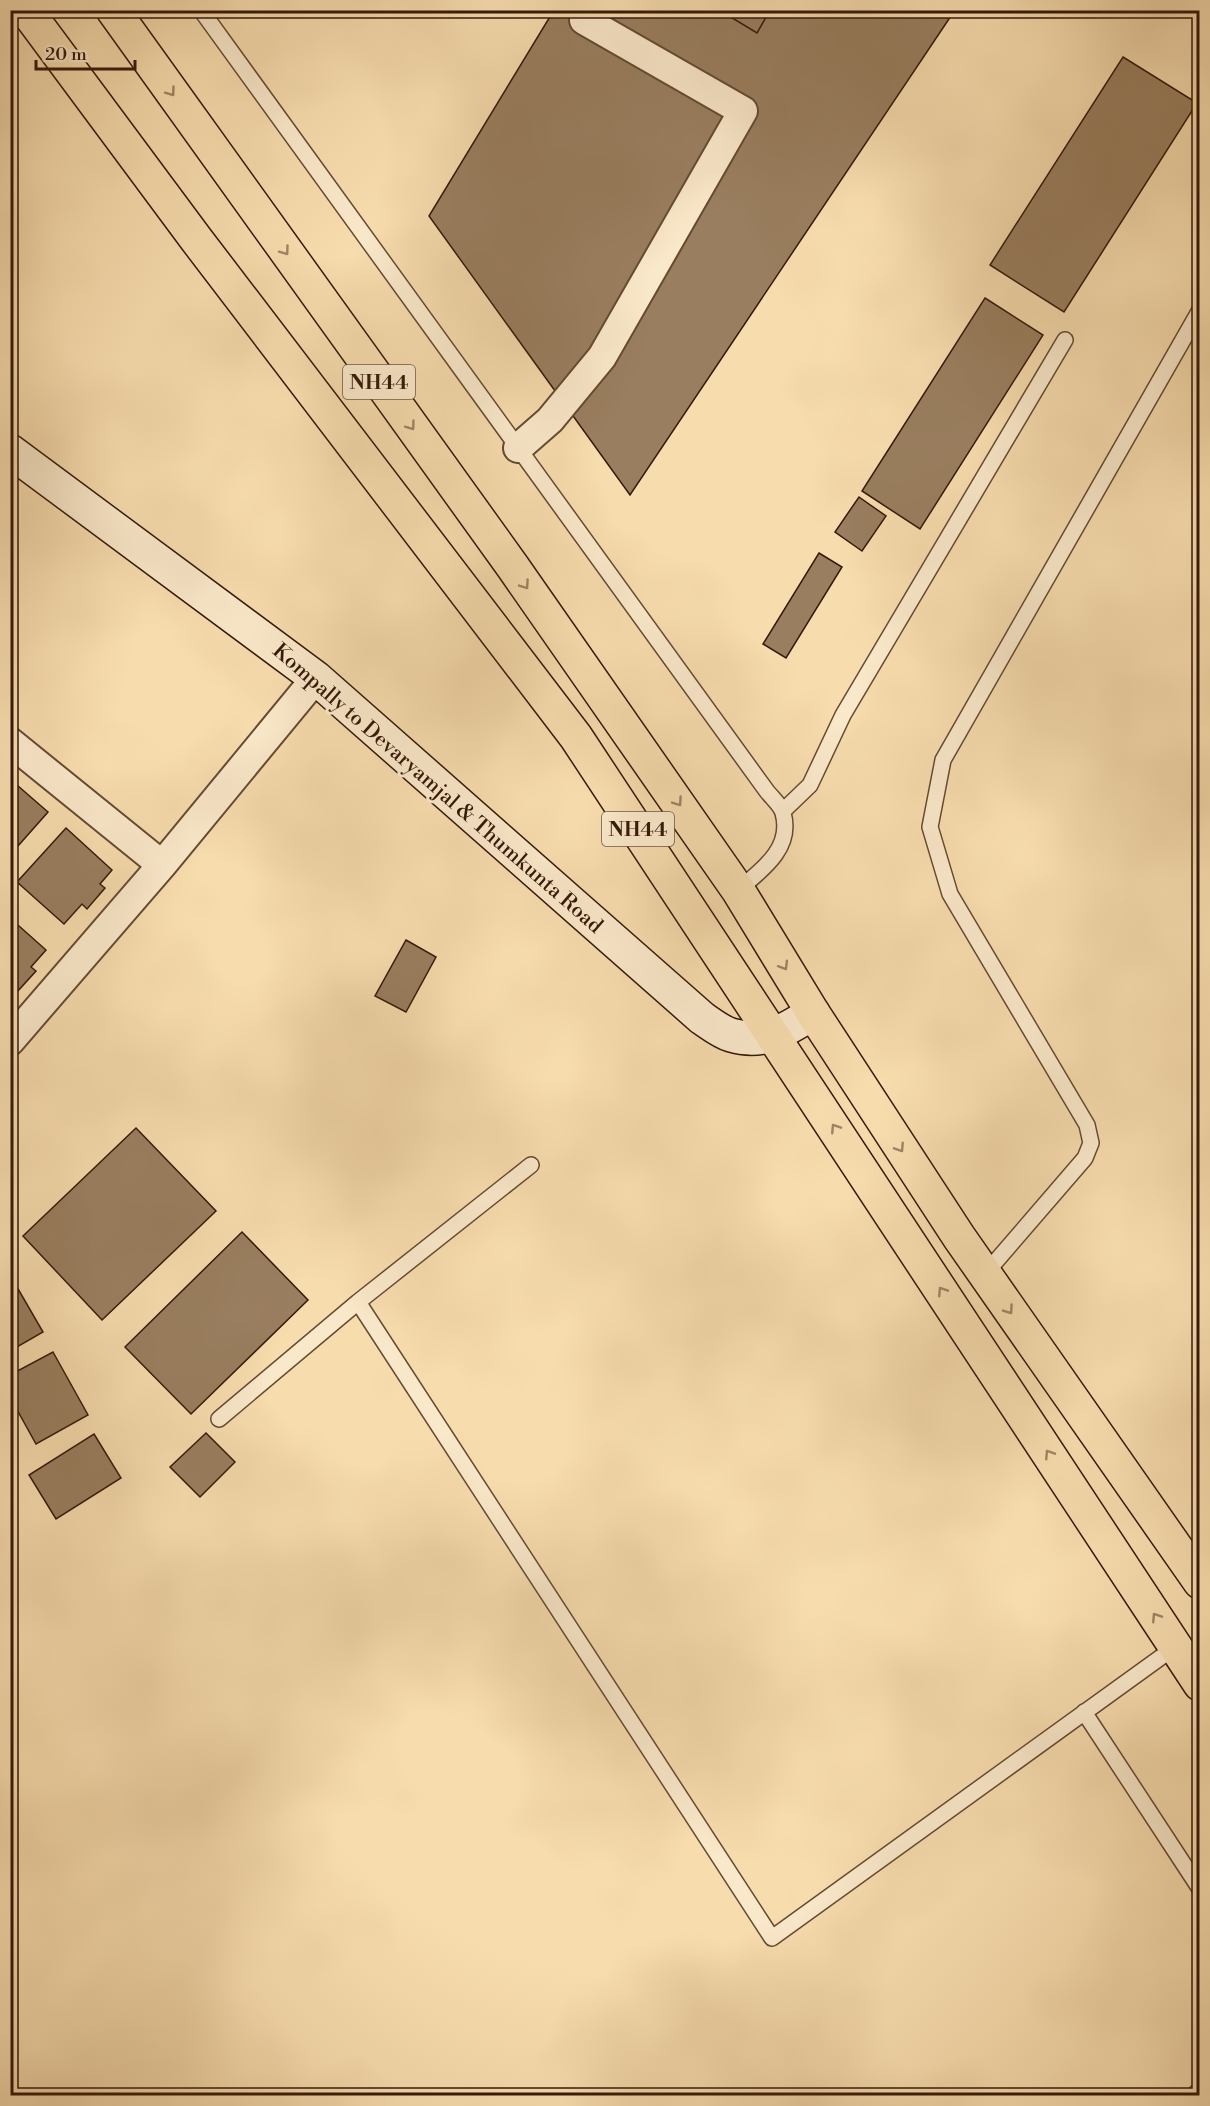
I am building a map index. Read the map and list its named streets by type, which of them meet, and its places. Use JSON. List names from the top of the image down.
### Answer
{
  "streets": {
    "highway": ["NH44"],
    "main road": ["Kompally to Devaryamjal & Thumkunta Road"]
  },
  "crossings": [
    ["NH44", "Kompally to Devaryamjal & Thumkunta Road"]
  ],
  "scale_bar": "20 m"
}
